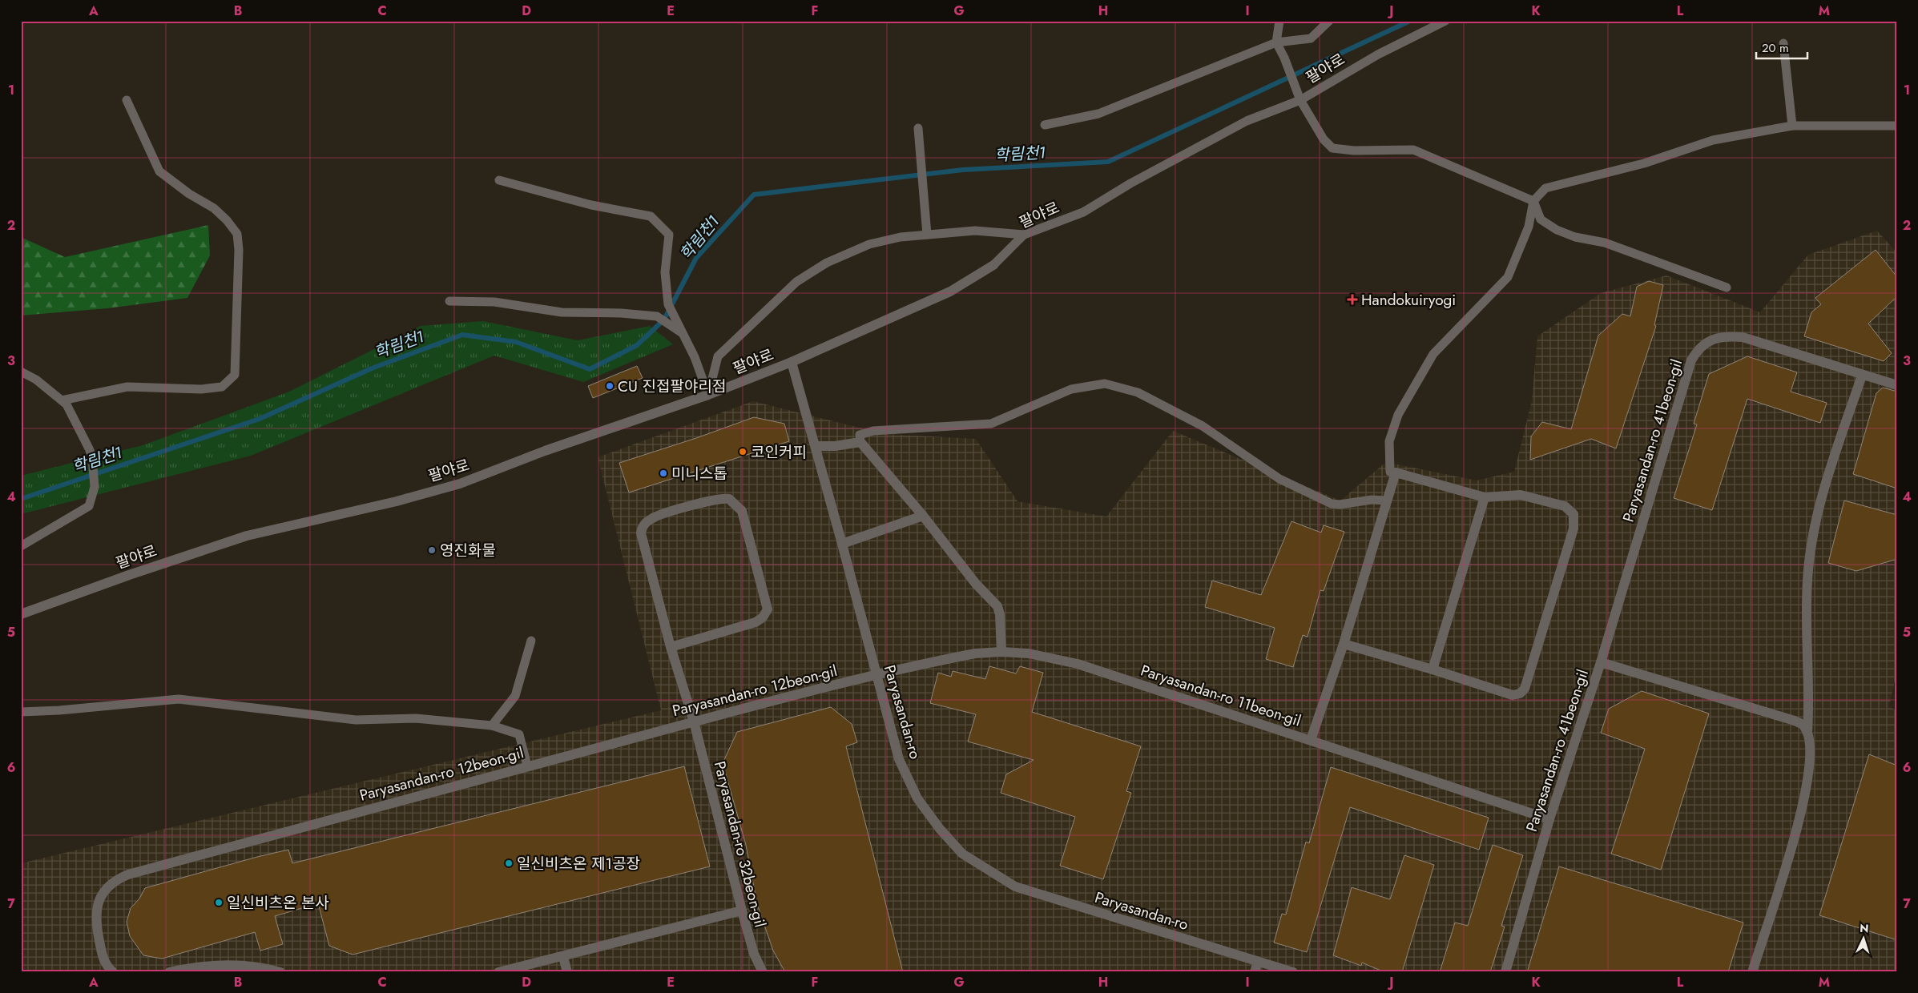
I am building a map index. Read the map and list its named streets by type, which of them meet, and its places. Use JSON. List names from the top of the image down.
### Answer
{
  "streets": {
    "street": [
      "팔야로",
      "Paryasandan-ro 41beon-gil",
      "Paryasandan-ro 12beon-gil",
      "Paryasandan-ro 11beon-gil",
      "Paryasandan-ro",
      "Paryasandan-ro 32beon-gil"
    ]
  },
  "crossings": [
    ["팔야로", "Paryasandan-ro"],
    ["Paryasandan-ro 41beon-gil", "Paryasandan-ro 11beon-gil"],
    ["Paryasandan-ro 12beon-gil", "Paryasandan-ro 11beon-gil"],
    ["Paryasandan-ro 12beon-gil", "Paryasandan-ro"],
    ["Paryasandan-ro 12beon-gil", "Paryasandan-ro 32beon-gil"],
    ["Paryasandan-ro 11beon-gil", "Paryasandan-ro"]
  ],
  "water": ["학림천1"],
  "places": {
    "health": ["Handokuiryogi"],
    "other": [
      "CU 진접팔야리점",
      "코인커피",
      "미니스톱",
      "영진화물",
      "일신비츠온 제1공장",
      "일신비츠온 본사"
    ]
  },
  "scale_bar": "20 m",
  "north": "top",
  "grid": {
    "columns": [
      "A",
      "B",
      "C",
      "D",
      "E",
      "F",
      "G",
      "H",
      "I",
      "J",
      "K",
      "L",
      "M"
    ],
    "rows": [
      "1",
      "2",
      "3",
      "4",
      "5",
      "6",
      "7"
    ]
  }
}
